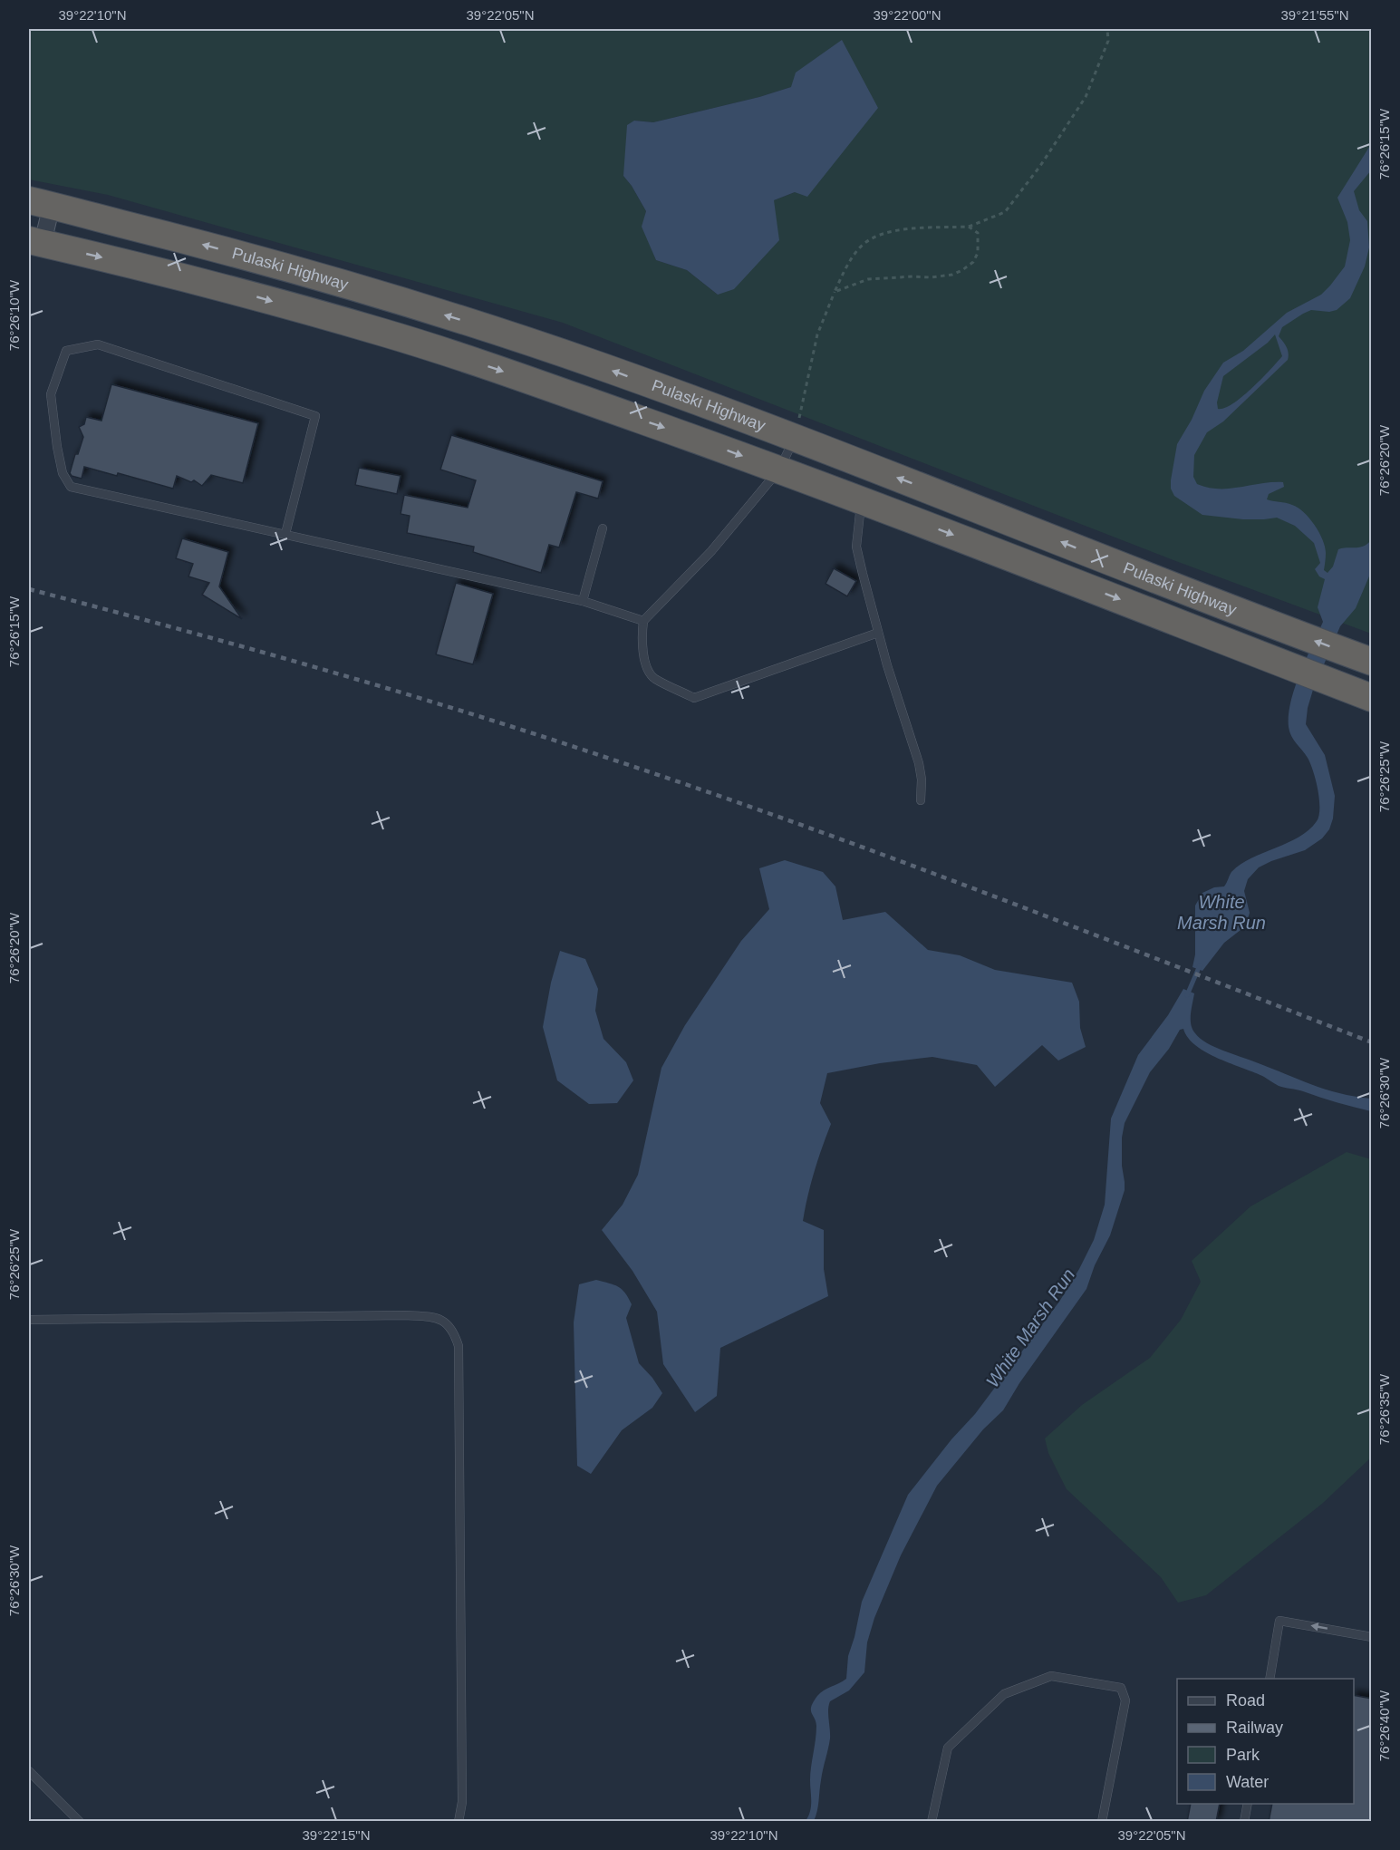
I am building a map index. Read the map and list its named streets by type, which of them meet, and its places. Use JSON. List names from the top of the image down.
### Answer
{
  "streets": {
    "highway": ["Pulaski Highway"]
  },
  "water": ["White Marsh Run"],
  "legend": [
    "Road",
    "Railway",
    "Park",
    "Water"
  ],
  "coordinates": [
    "39°22'10\"N",
    "39°22'05\"N",
    "39°22'00\"N",
    "39°21'55\"N",
    "76°26'15\"W",
    "76°26'10\"W",
    "76°26'20\"W",
    "76°26'25\"W",
    "76°26'30\"W",
    "76°26'35\"W",
    "76°26'40\"W",
    "39°22'15\"N"
  ]
}
